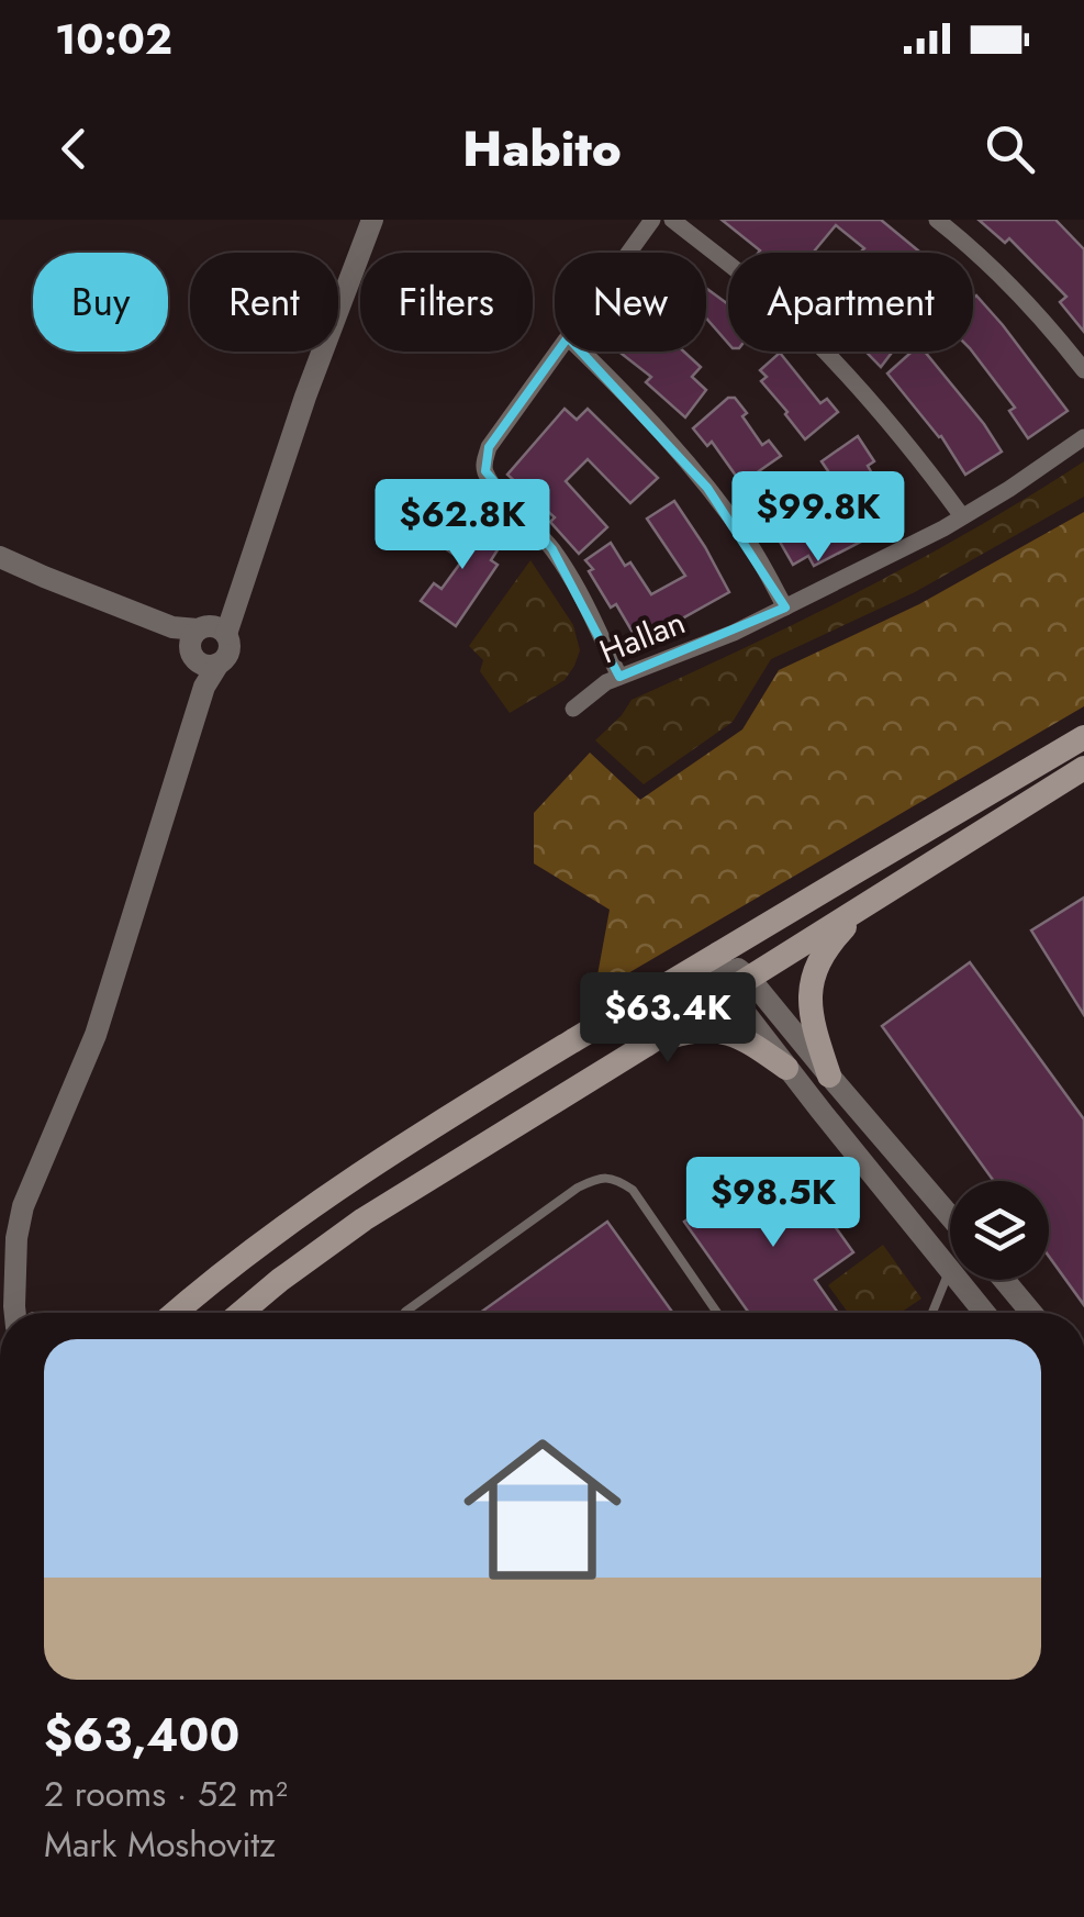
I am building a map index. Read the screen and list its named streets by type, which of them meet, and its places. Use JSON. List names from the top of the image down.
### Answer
{
  "streets": {
    "street": ["HaIlan"]
  },
  "page": {
    "status": "10:02",
    "header": "Habito",
    "chip": [
      "Buy",
      "Rent",
      "Filters",
      "New",
      "Apartment"
    ],
    "price": [
      "$99.8K",
      "$62.8K",
      "$63.4K",
      "$98.5K"
    ],
    "list": [
      {
        "name": "$63,400",
        "note": "2 rooms · 52 m² · Mark Moshovitz"
      }
    ]
  }
}
